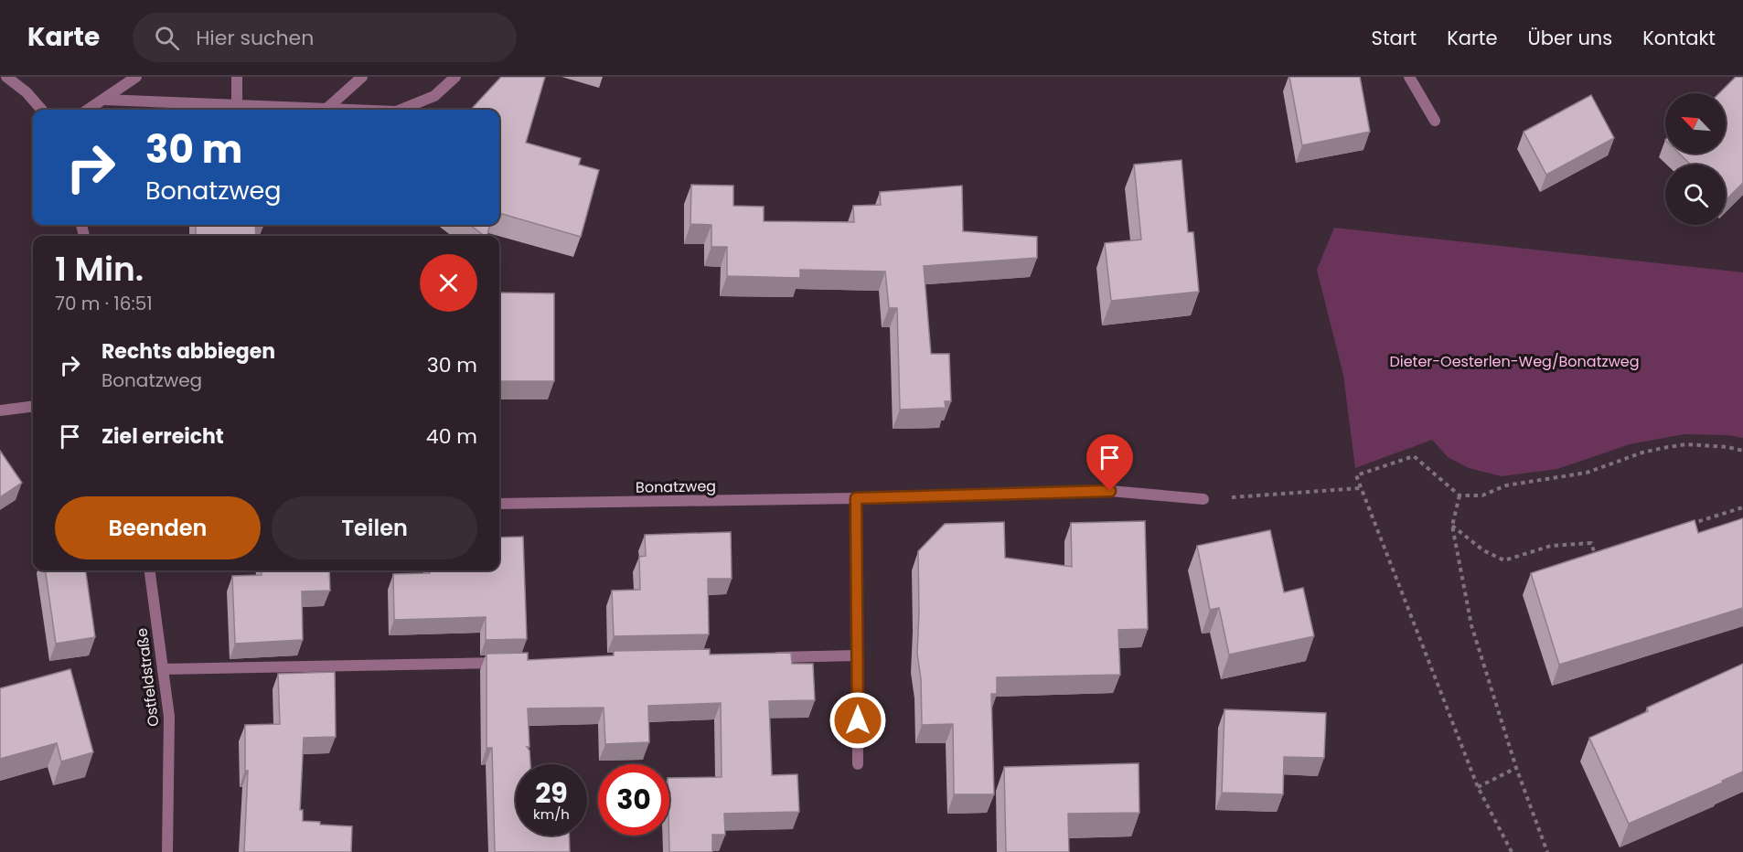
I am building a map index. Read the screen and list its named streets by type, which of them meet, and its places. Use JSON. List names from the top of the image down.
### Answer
{
  "streets": {
    "street": ["Bonatzweg", "Ostfeldstraße"]
  },
  "parks": ["Dieter-Oesterlen-Weg/Bonatzweg"],
  "north": "top left",
  "page": {
    "header": "Karte",
    "search": "Hier suchen",
    "nav": [
      "Start",
      "Karte",
      "Über uns",
      "Kontakt"
    ],
    "turn": ["30 m", "Bonatzweg"],
    "heading": ["1 Min.", "70 m · 16:51"],
    "list": [
      {
        "name": "Rechts abbiegen",
        "note": "Bonatzweg",
        "value": "30 m"
      },
      {
        "name": "Ziel erreicht",
        "value": "40 m"
      }
    ],
    "buttons": ["Beenden", "Teilen"],
    "speed": "29 km/h",
    "limit": "30"
  }
}
